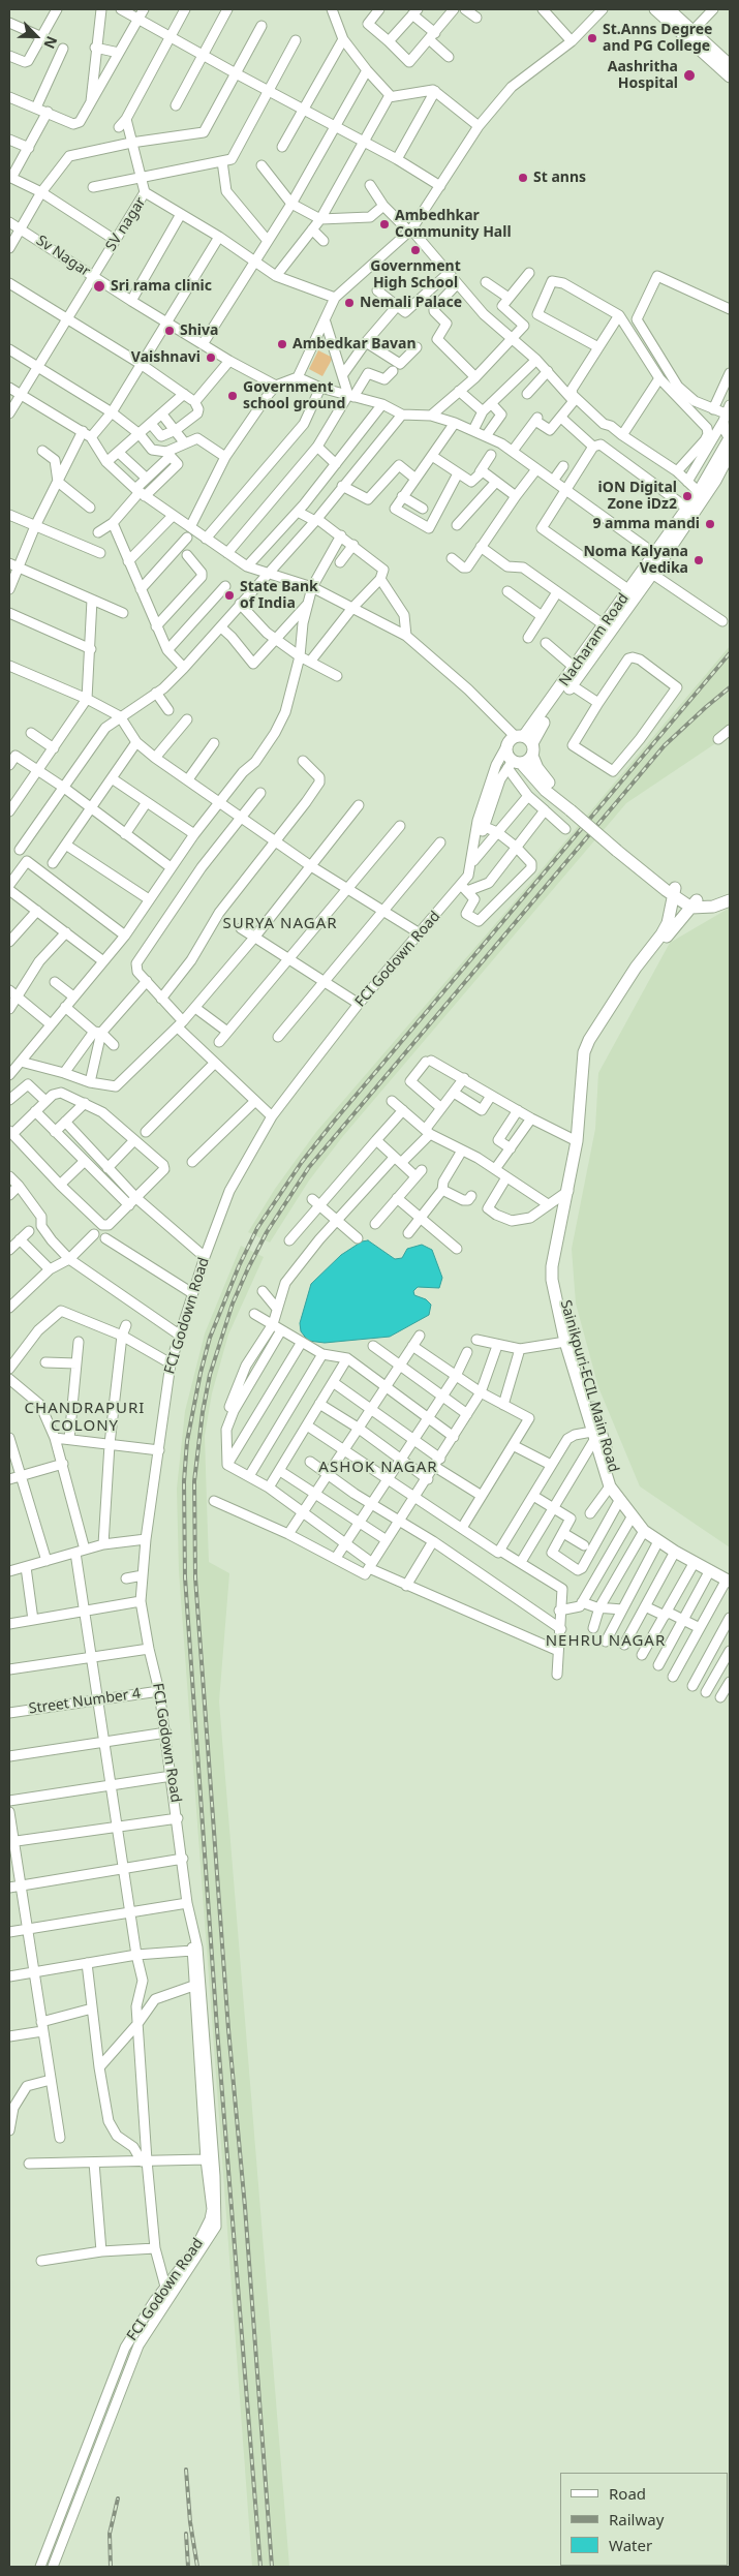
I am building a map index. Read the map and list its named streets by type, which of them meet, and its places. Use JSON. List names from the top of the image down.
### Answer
{
  "streets": {
    "main road": ["Nacharam Road", "Sainikpuri-ECIL Main Road"],
    "street": [
      "SV nagar",
      "Sv Nagar",
      "FCI Godown Road",
      "Street Number 4"
    ]
  },
  "crossings": [
    ["SV nagar", "Sv Nagar"],
    ["Nacharam Road", "FCI Godown Road"],
    ["FCI Godown Road", "Street Number 4"]
  ],
  "districts": [
    "SURYA NAGAR",
    "CHANDRAPURI COLONY",
    "ASHOK NAGAR",
    "NEHRU NAGAR"
  ],
  "places": [
    "St.Anns Degree and PG College",
    "Aashritha Hospital",
    "St anns",
    "Ambedhkar Community Hall",
    "Government High School",
    "Sri rama clinic",
    "Nemali Palace",
    "Shiva",
    "Ambedkar Bavan",
    "Vaishnavi",
    "Government school ground",
    "iON Digital Zone iDz2",
    "9 amma mandi",
    "Noma Kalyana Vedika",
    "State Bank of India"
  ],
  "legend": ["Road", "Railway", "Water"],
  "north": "bottom right"
}
